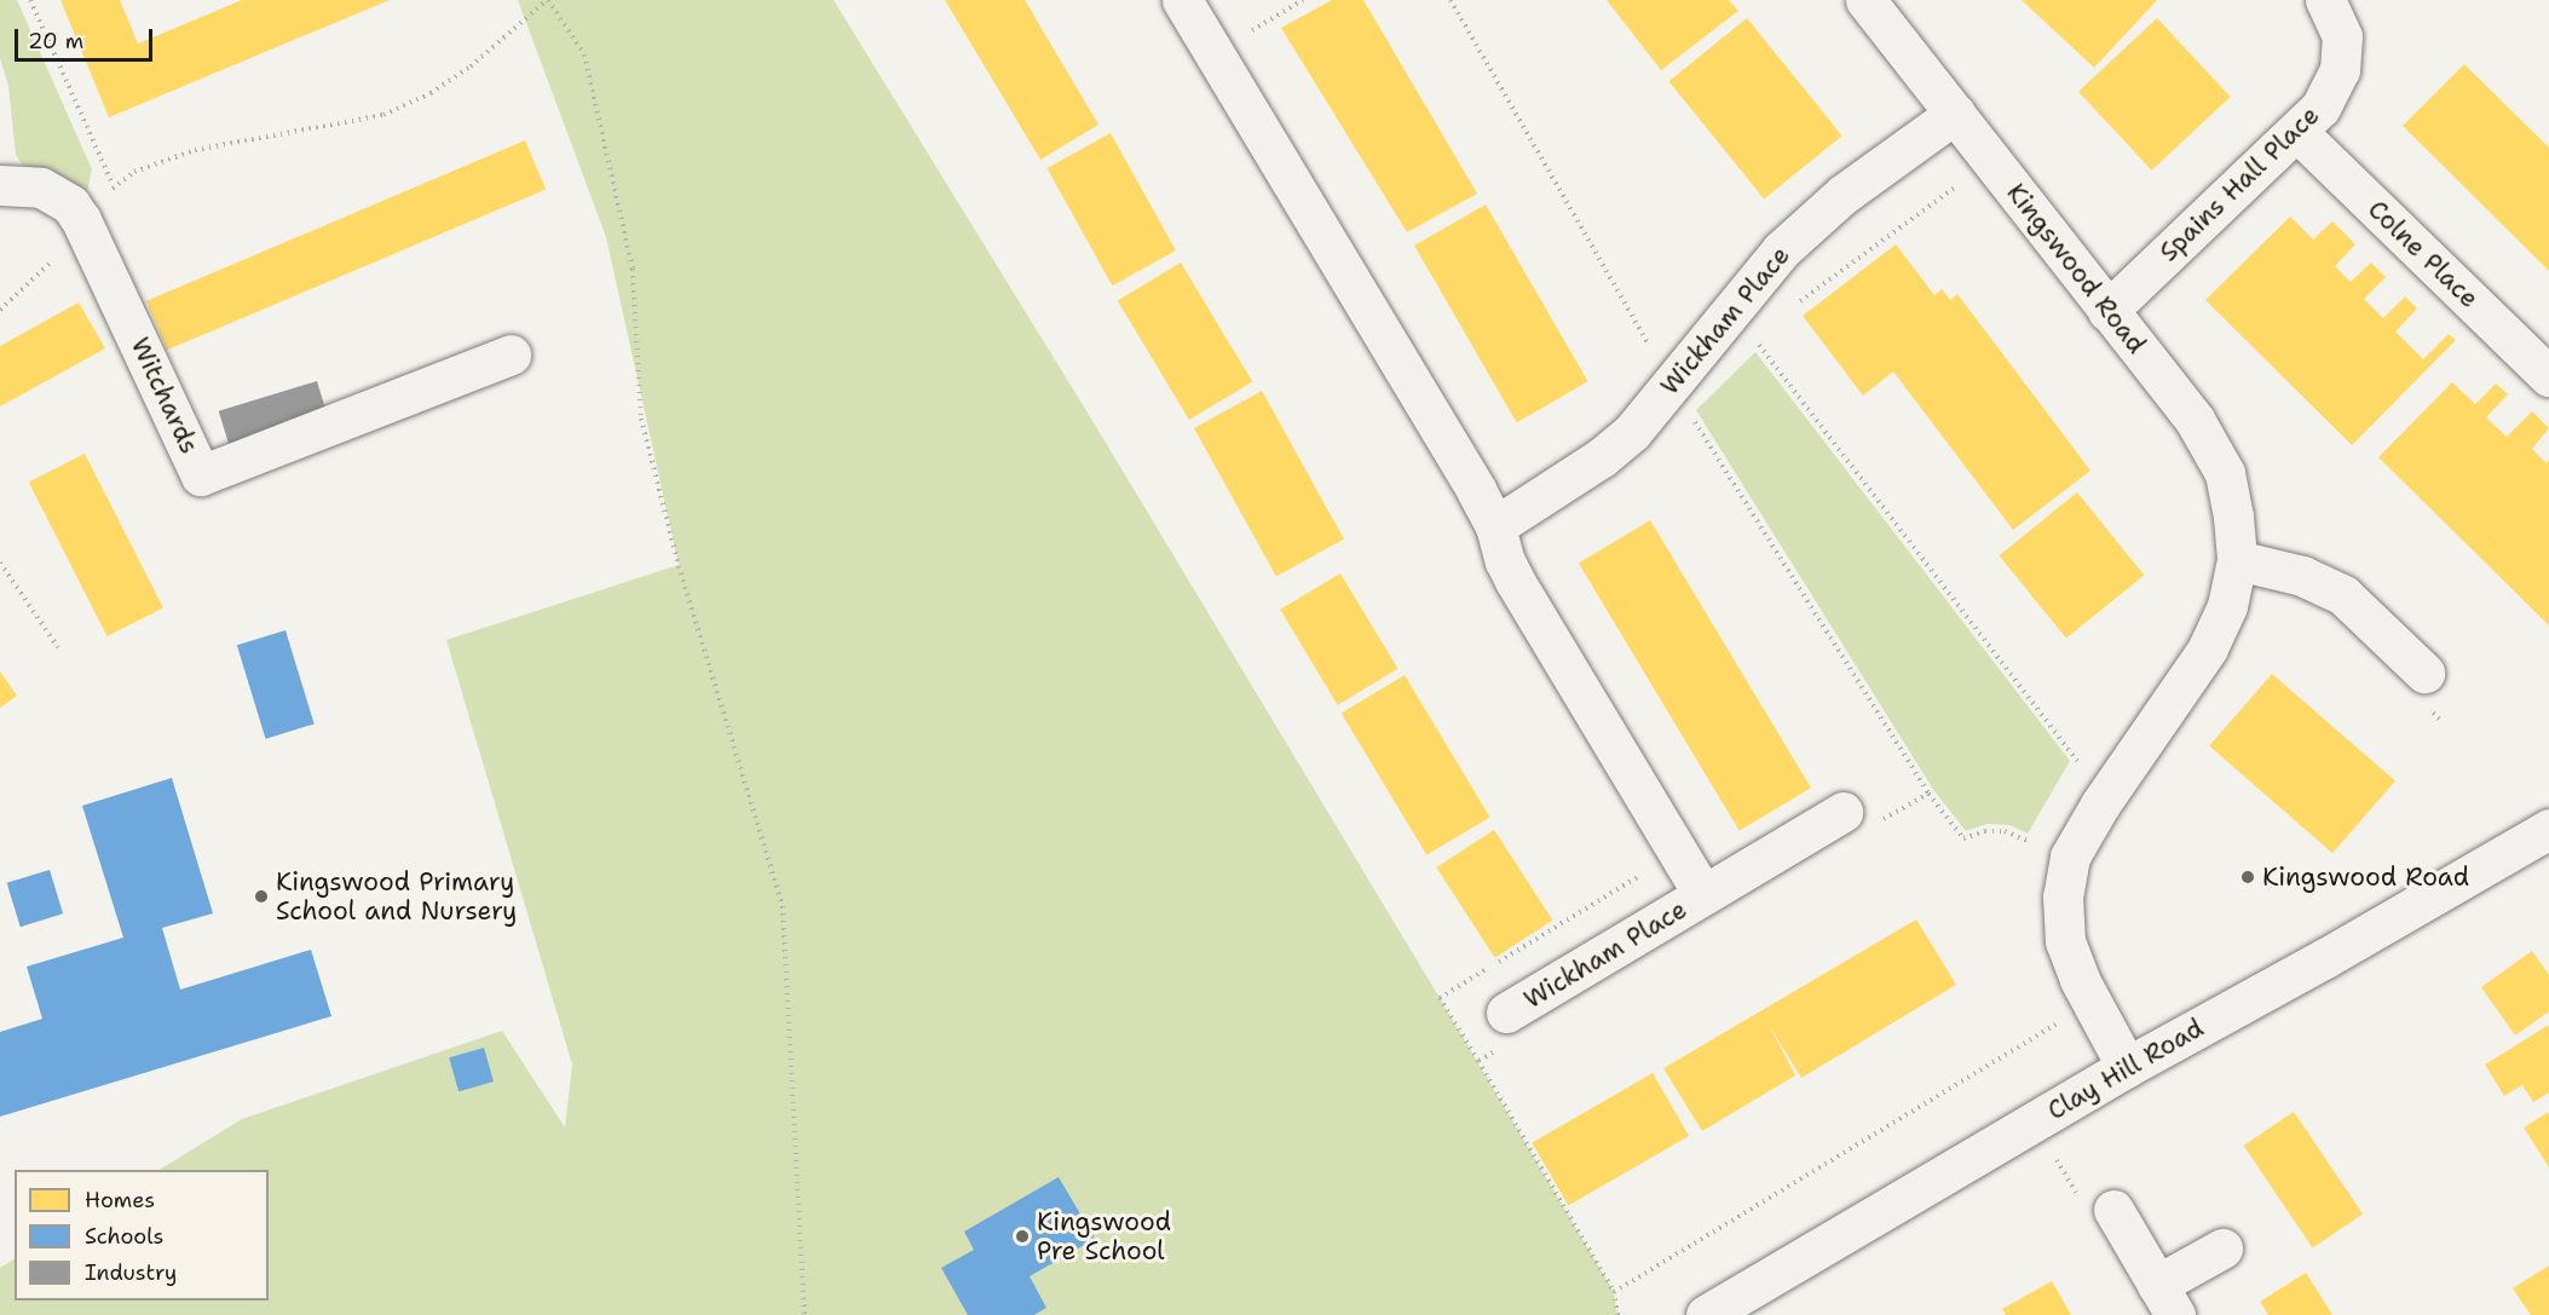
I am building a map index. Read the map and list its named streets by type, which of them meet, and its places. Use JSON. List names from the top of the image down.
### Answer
{
  "streets": {
    "street": [
      "Spains Hall Place",
      "Colne Place",
      "Kingswood Road",
      "Wickham Place",
      "Witchards",
      "Clay Hill Road"
    ]
  },
  "crossings": [
    ["Spains Hall Place", "Colne Place"],
    ["Spains Hall Place", "Kingswood Road"],
    ["Kingswood Road", "Wickham Place"],
    ["Kingswood Road", "Clay Hill Road"]
  ],
  "places": ["Kingswood Road", "Kingswood Primary School and Nursery", "Kingswood Pre School"],
  "legend": ["Homes", "Schools", "Industry"],
  "scale_bar": "20 m"
}
